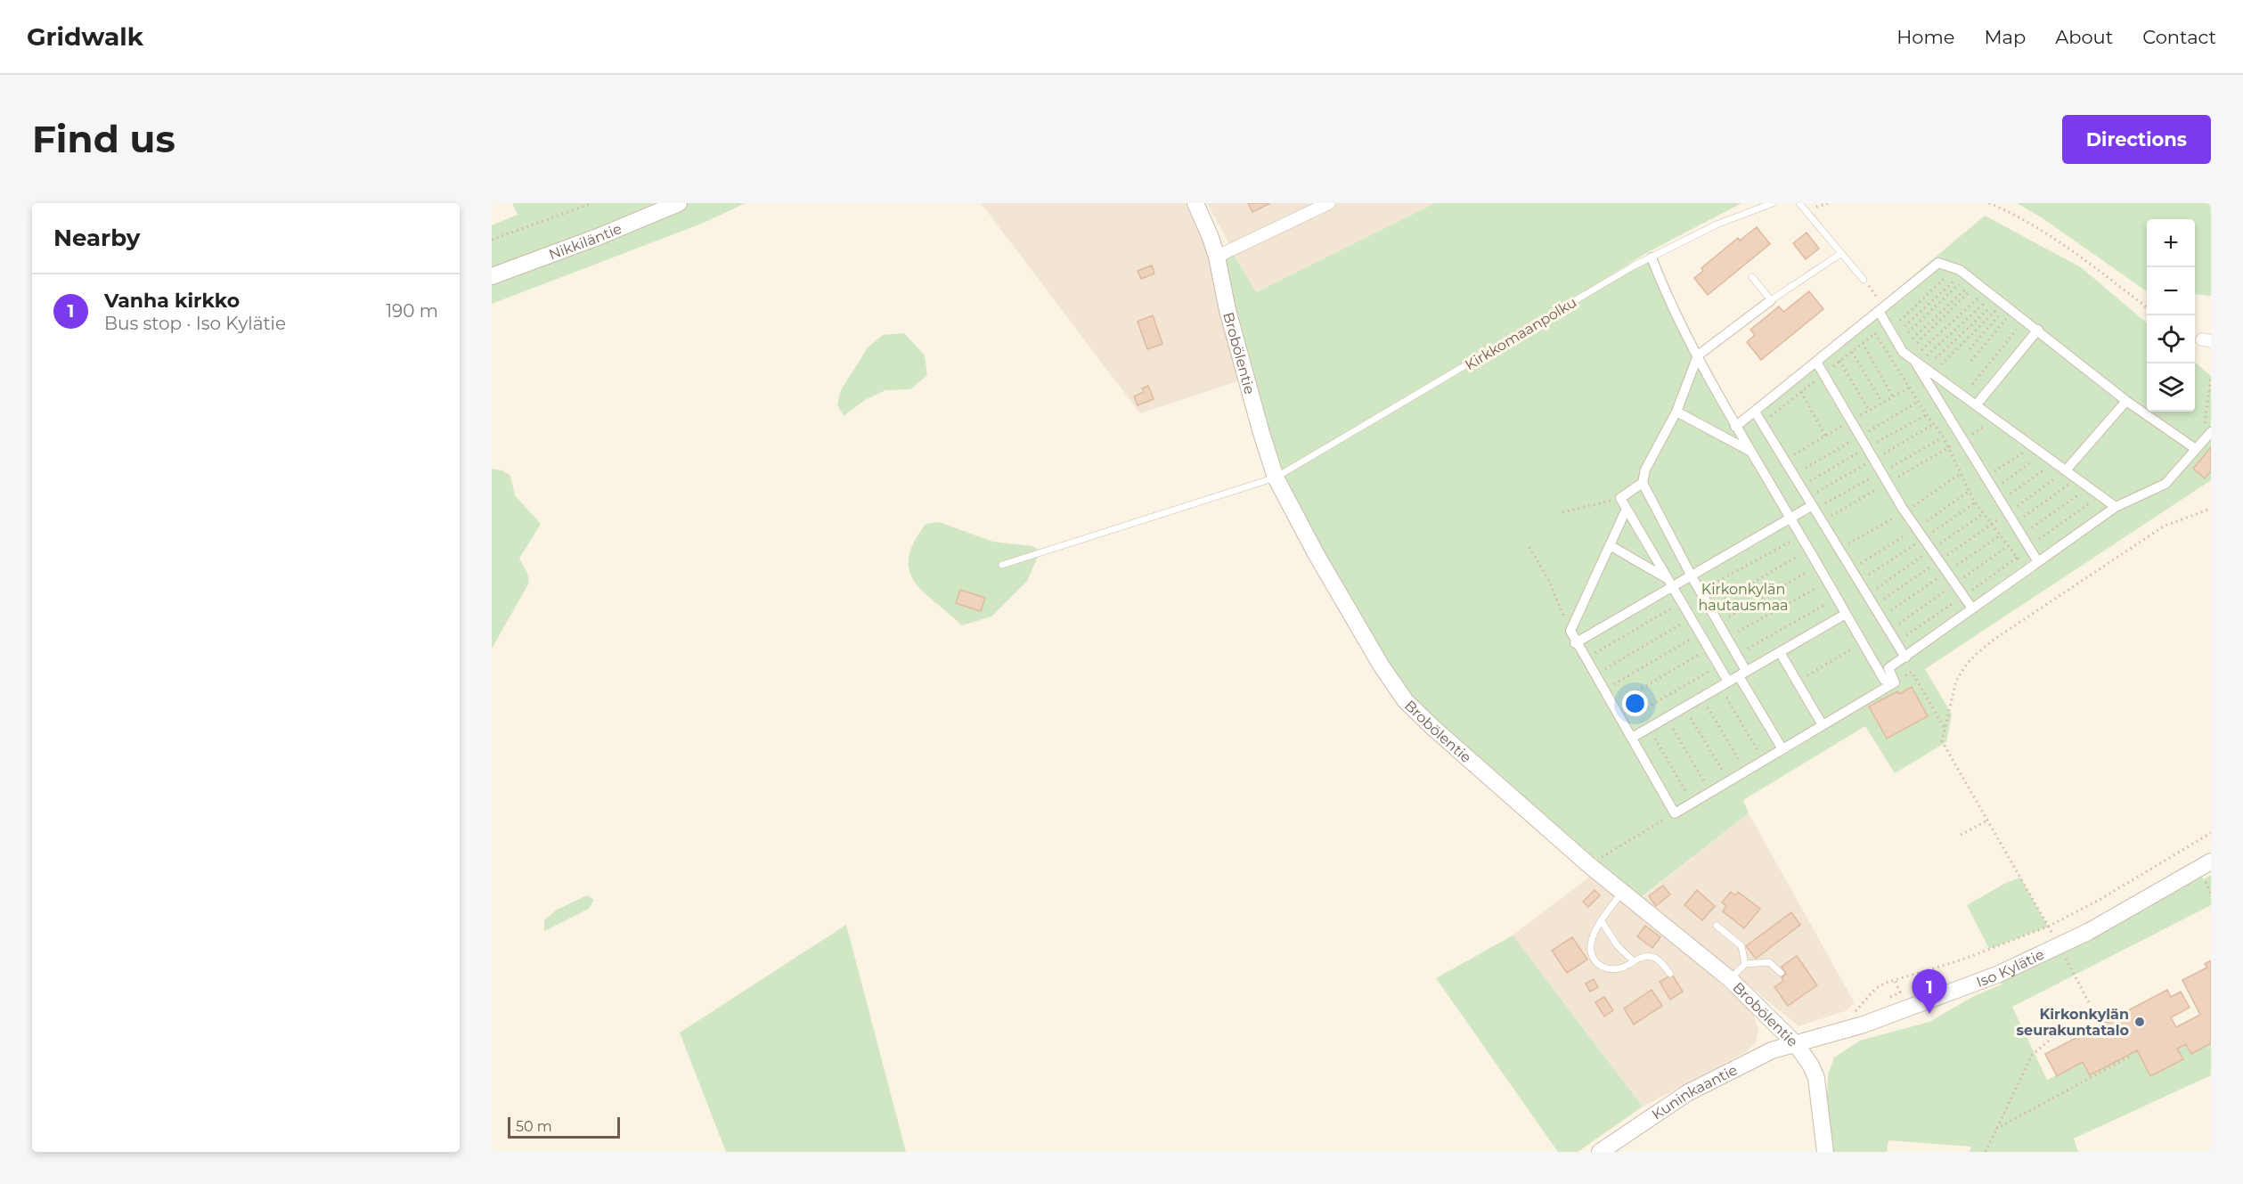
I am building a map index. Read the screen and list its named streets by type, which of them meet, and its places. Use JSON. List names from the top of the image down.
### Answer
{
  "streets": {
    "street": [
      "Nikkiläntie",
      "Brobölentie",
      "Iso Kylätie",
      "Kuninkaantie"
    ],
    "lane": ["Kirkkomaanpolku"]
  },
  "crossings": [
    ["Kirkkomaanpolku", "Brobölentie"],
    ["Brobölentie", "Iso Kylätie"],
    ["Brobölentie", "Kuninkaantie"],
    ["Iso Kylätie", "Kuninkaantie"]
  ],
  "parks": ["Kirkonkylän hautausmaa"],
  "places": ["Kirkonkylän seurakuntatalo"],
  "scale_bar": "50 m",
  "page": {
    "header": "Gridwalk",
    "nav": [
      "Home",
      "Map",
      "About",
      "Contact"
    ],
    "buttons": "Directions",
    "title": "Find us",
    "heading": "Nearby",
    "map_buttons": ["+", "−"],
    "list": [
      {
        "mark": "1",
        "name": "Vanha kirkko",
        "note": "Bus stop · Iso Kylätie",
        "value": "190 m"
      }
    ],
    "pins": "1",
    "scale": "50 m"
  }
}
